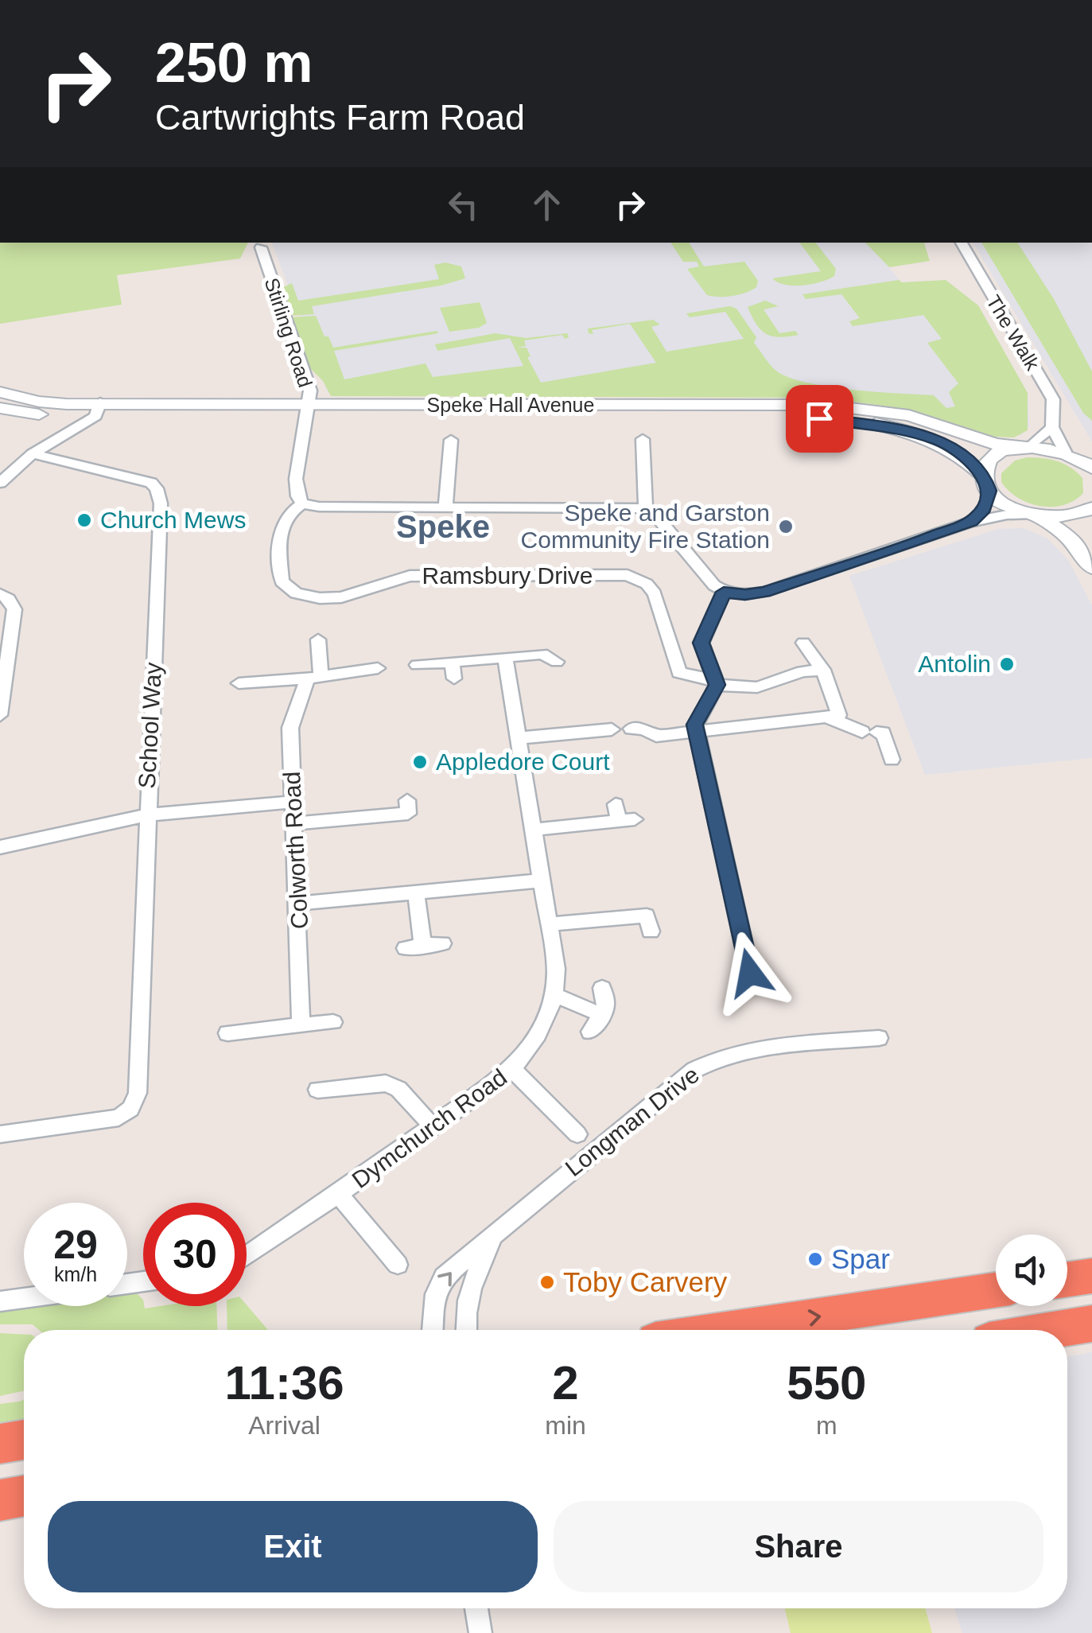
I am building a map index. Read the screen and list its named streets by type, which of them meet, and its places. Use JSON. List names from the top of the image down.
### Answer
{
  "streets": {
    "street": [
      "Stirling Road",
      "The Walk",
      "Speke Hall Avenue",
      "Ramsbury Drive",
      "School Way",
      "Colworth Road",
      "Longman Drive",
      "Dymchurch Road"
    ]
  },
  "crossings": [
    ["Stirling Road", "Speke Hall Avenue"],
    ["Stirling Road", "Ramsbury Drive"],
    ["The Walk", "Speke Hall Avenue"]
  ],
  "districts": ["Speke"],
  "places": [
    "Church Mews",
    "Speke and Garston Community Fire Station",
    "Antolin",
    "Appledore Court",
    "Spar",
    "Toby Carvery"
  ],
  "page": {
    "turn": ["250 m", "Cartwrights Farm Road"],
    "speed": "29 km/h",
    "limit": "30",
    "eta": [
      "11:36",
      "Arrival",
      "2",
      "min",
      "550",
      "m"
    ],
    "buttons": ["Exit", "Share"]
  }
}
